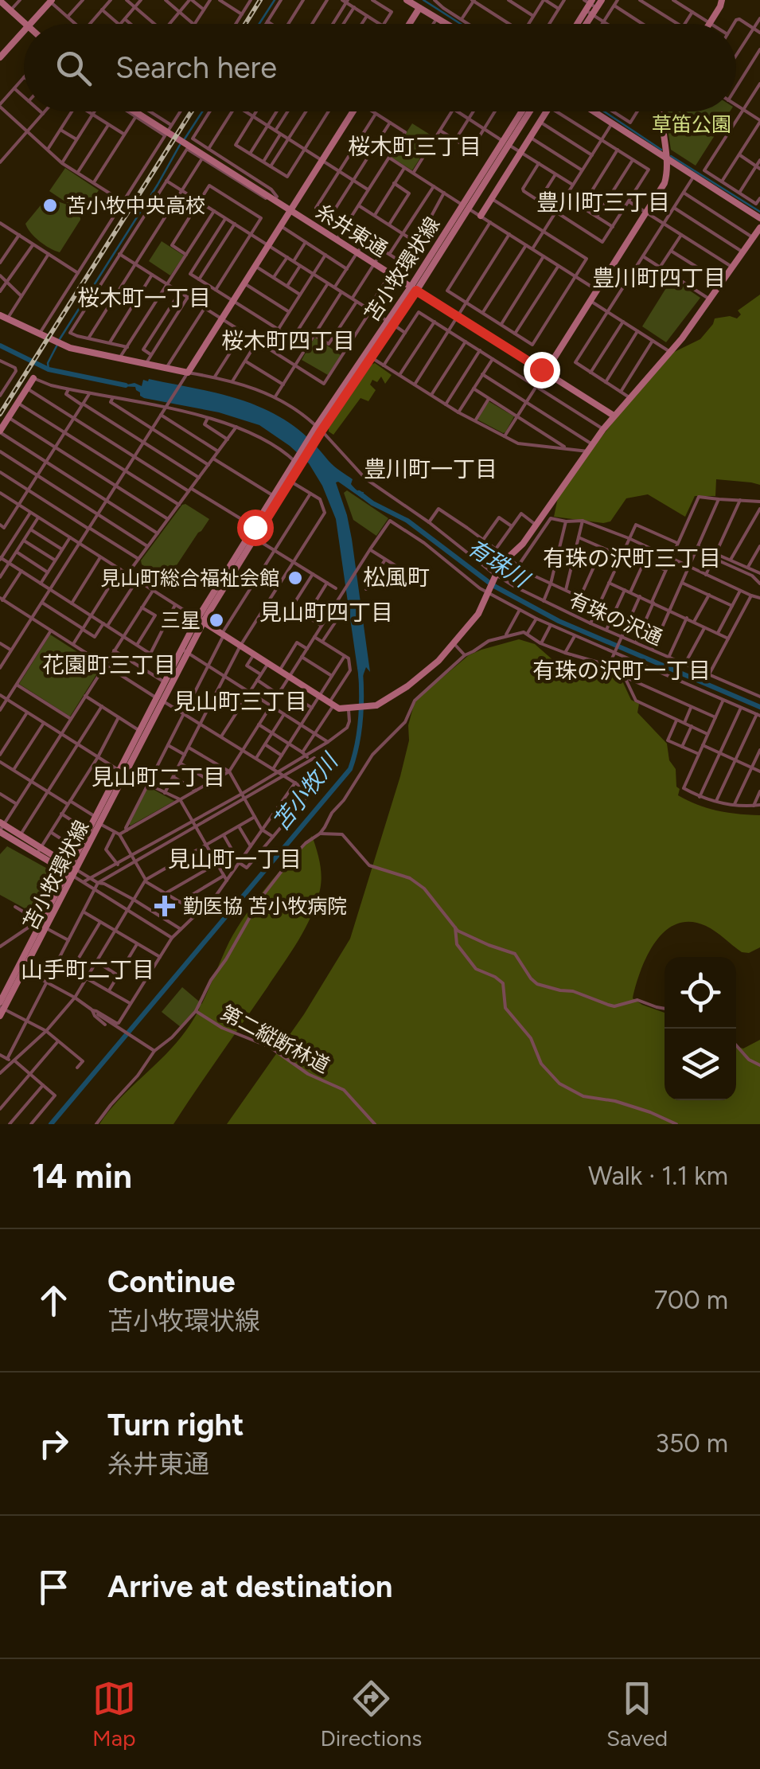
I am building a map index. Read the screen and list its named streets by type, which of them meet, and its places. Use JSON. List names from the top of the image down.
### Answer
{
  "streets": {
    "street": [
      "糸井東通",
      "苫小牧環状線",
      "有珠の沢通",
      "第二縦断林道"
    ]
  },
  "crossings": [
    ["糸井東通", "苫小牧環状線"],
    ["苫小牧環状線", "有珠の沢通"]
  ],
  "districts": [
    "桜木町三丁目",
    "豊川町三丁目",
    "豊川町四丁目",
    "桜木町一丁目",
    "桜木町四丁目",
    "豊川町一丁目",
    "有珠の沢町三丁目",
    "松風町",
    "見山町四丁目",
    "花園町三丁目",
    "有珠の沢町一丁目",
    "見山町三丁目",
    "見山町二丁目",
    "見山町一丁目",
    "山手町二丁目"
  ],
  "water": ["有珠川", "苫小牧川"],
  "parks": ["草笛公園"],
  "places": {
    "other": ["苫小牧中央高校", "見山町総合福祉会館", "三星"],
    "health": ["勤医協 苫小牧病院"]
  },
  "page": {
    "search": "Search here",
    "heading": ["14 min", "Walk · 1.1 km"],
    "list": [
      ["Continue", "苫小牧環状線", "700 m"],
      ["Turn right", "糸井東通", "350 m"],
      "Arrive at destination"
    ],
    "nav": ["Map", "Directions", "Saved"]
  }
}
